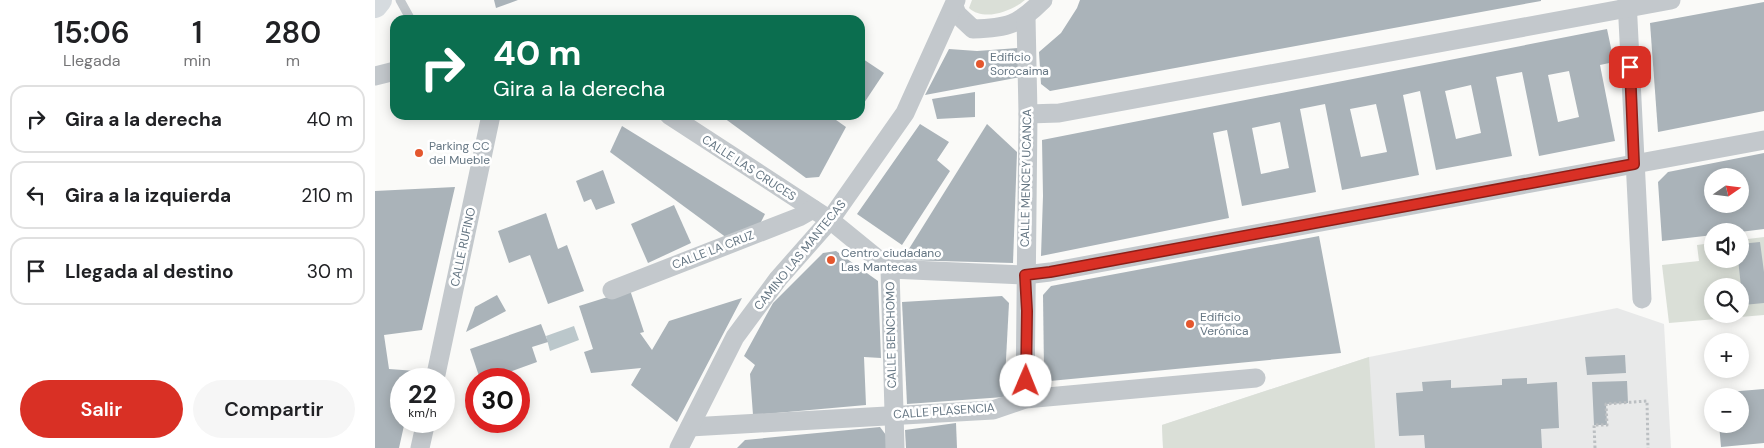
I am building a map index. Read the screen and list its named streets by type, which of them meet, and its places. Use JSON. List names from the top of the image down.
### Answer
{
  "streets": {
    "street": [
      "CALLE LAS CRUCES",
      "CALLE MENCEY UCANCA",
      "CALLE RUFINO",
      "CALLE LA CRUZ",
      "CAMINO LAS MANTECAS",
      "CALLE BENCHOMO",
      "CALLE PLASENCIA"
    ]
  },
  "crossings": [
    ["CALLE LAS CRUCES", "CALLE LA CRUZ"],
    ["CALLE LAS CRUCES", "CAMINO LAS MANTECAS"],
    ["CALLE LAS CRUCES", "CALLE BENCHOMO"],
    ["CALLE MENCEY UCANCA", "CALLE PLASENCIA"],
    ["CAMINO LAS MANTECAS", "CALLE BENCHOMO"],
    ["CAMINO LAS MANTECAS", "CALLE PLASENCIA"],
    ["CALLE BENCHOMO", "CALLE PLASENCIA"]
  ],
  "places": [
    "Edificio Sorocaima",
    "Parking CC del Mueble",
    "Centro ciudadano Las Mantecas",
    "Edificio Verónica"
  ],
  "north": "right",
  "page": {
    "eta": [
      "15:06",
      "Llegada",
      "1",
      "min",
      "280",
      "m"
    ],
    "turn": ["40 m", "Gira a la derecha"],
    "list": [
      {
        "name": "Gira a la derecha",
        "value": "40 m"
      },
      {
        "name": "Gira a la izquierda",
        "value": "210 m"
      },
      {
        "name": "Llegada al destino",
        "value": "30 m"
      }
    ],
    "map_buttons": ["+", "−"],
    "speed": "22 km/h",
    "limit": "30",
    "buttons": ["Salir", "Compartir"]
  }
}
